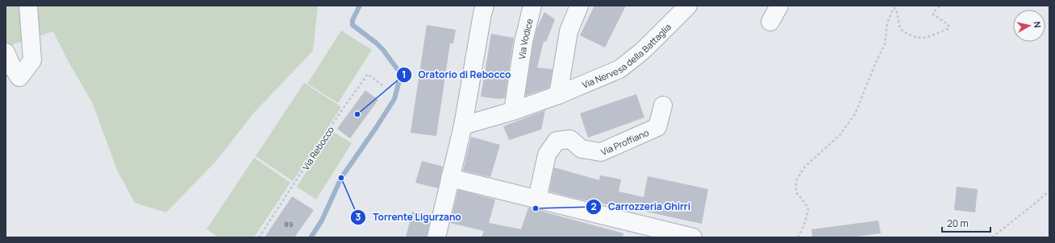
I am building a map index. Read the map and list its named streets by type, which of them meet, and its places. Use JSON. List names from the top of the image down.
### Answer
{
  "streets": {
    "street": ["Via Vodice", "Via Nervesa della Battaglia", "Via Proffiano"],
    "path": ["Via Rebocco"]
  },
  "crossings": [
    ["Via Vodice", "Via Nervesa della Battaglia"]
  ],
  "places": ["Oratorio di Rebocco", "Torrente Ligurzano", "Carrozzeria Ghirri"],
  "house_numbers": ["89"],
  "scale_bar": "20 m",
  "north": "right"
}
